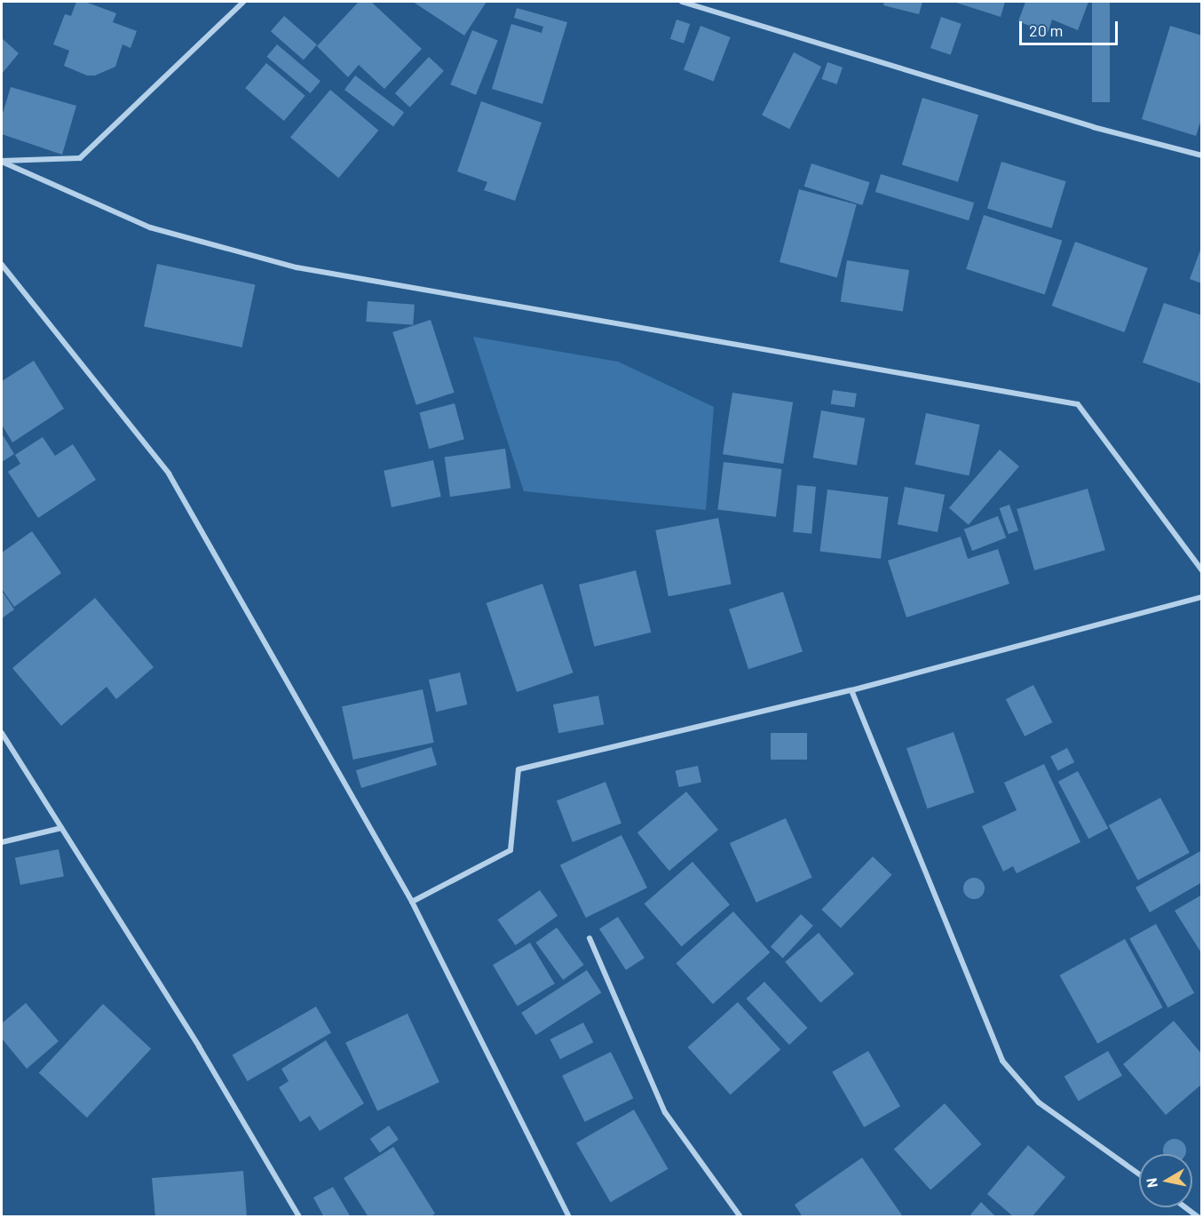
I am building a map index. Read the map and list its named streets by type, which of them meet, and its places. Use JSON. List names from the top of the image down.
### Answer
{
  "scale_bar": "20 m",
  "north": "left"
}
